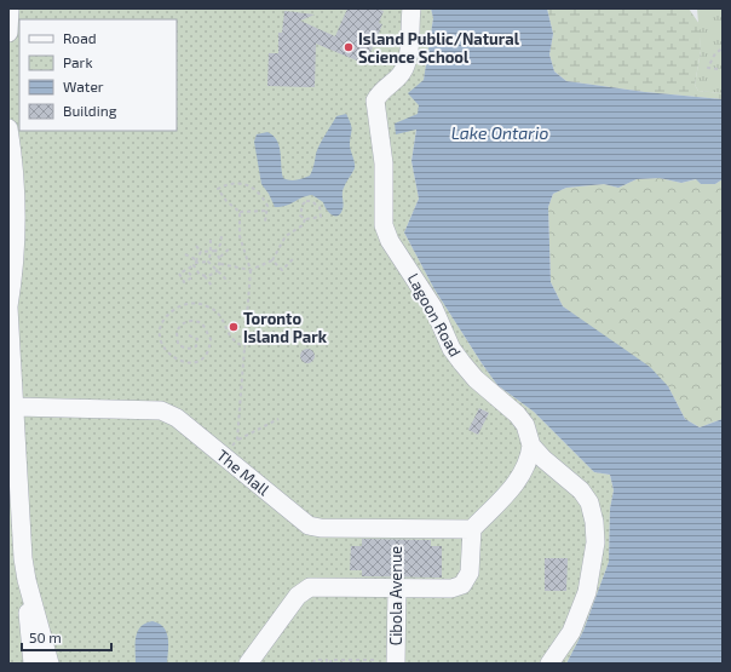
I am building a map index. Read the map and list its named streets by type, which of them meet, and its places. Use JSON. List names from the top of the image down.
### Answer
{
  "streets": {
    "lane": ["Lagoon Road", "The Mall", "Cibola Avenue"]
  },
  "crossings": [
    ["The Mall", "Cibola Avenue"]
  ],
  "water": ["Lake Ontario"],
  "places": ["Island Public/Natural Science School", "Toronto Island Park"],
  "legend": [
    "Road",
    "Park",
    "Water",
    "Building"
  ],
  "scale_bar": "50 m"
}
